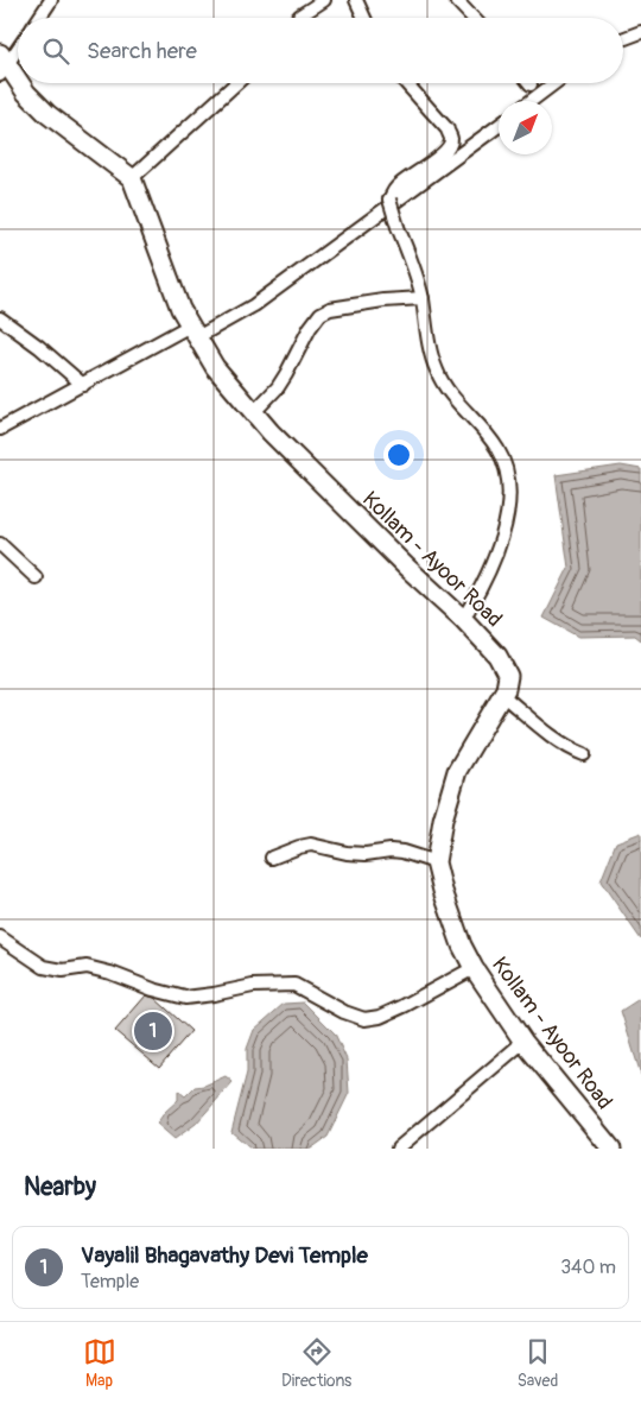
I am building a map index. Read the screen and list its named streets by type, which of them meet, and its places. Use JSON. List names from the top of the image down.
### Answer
{
  "streets": {
    "main road": ["Kollam - Ayoor Road"]
  },
  "north": "top right",
  "page": {
    "search": "Search here",
    "pins": "1",
    "heading": "Nearby",
    "list": [
      {
        "mark": "1",
        "name": "Vayalil Bhagavathy Devi Temple",
        "note": "Temple",
        "value": "340 m"
      }
    ],
    "nav": ["Map", "Directions", "Saved"]
  }
}
